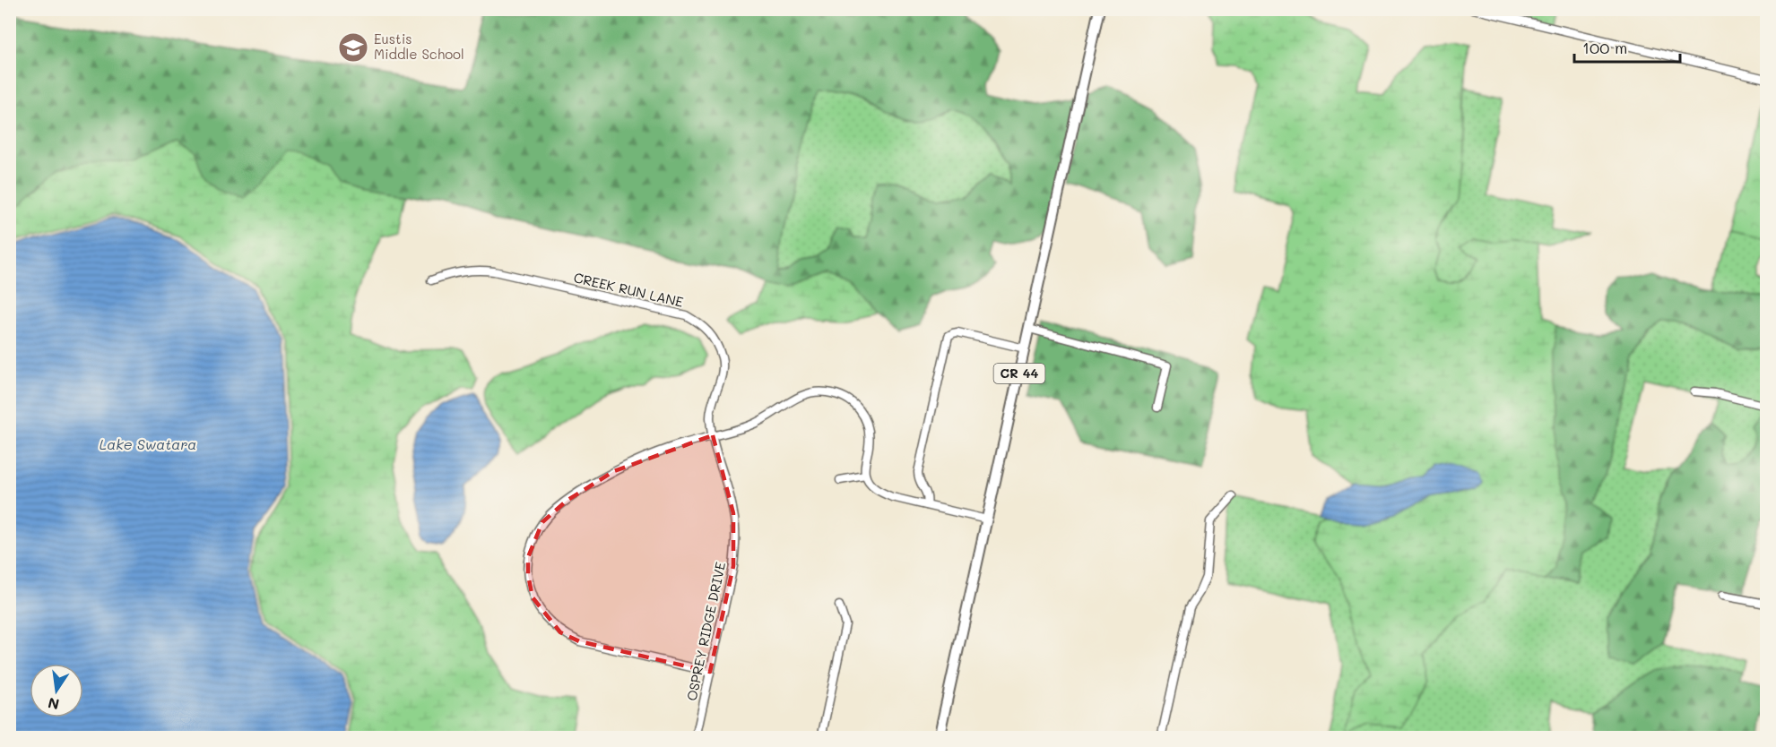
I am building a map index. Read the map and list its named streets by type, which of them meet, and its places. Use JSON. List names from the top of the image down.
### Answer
{
  "streets": {
    "main road": ["CR 44"],
    "street": ["CREEK RUN LANE", "OSPREY RIDGE DRIVE"]
  },
  "crossings": [
    ["CREEK RUN LANE", "OSPREY RIDGE DRIVE"]
  ],
  "water": ["Lake Swatara"],
  "places": {
    "school or university": ["Eustis Middle School"]
  },
  "scale_bar": "100 m",
  "north": "bottom"
}
